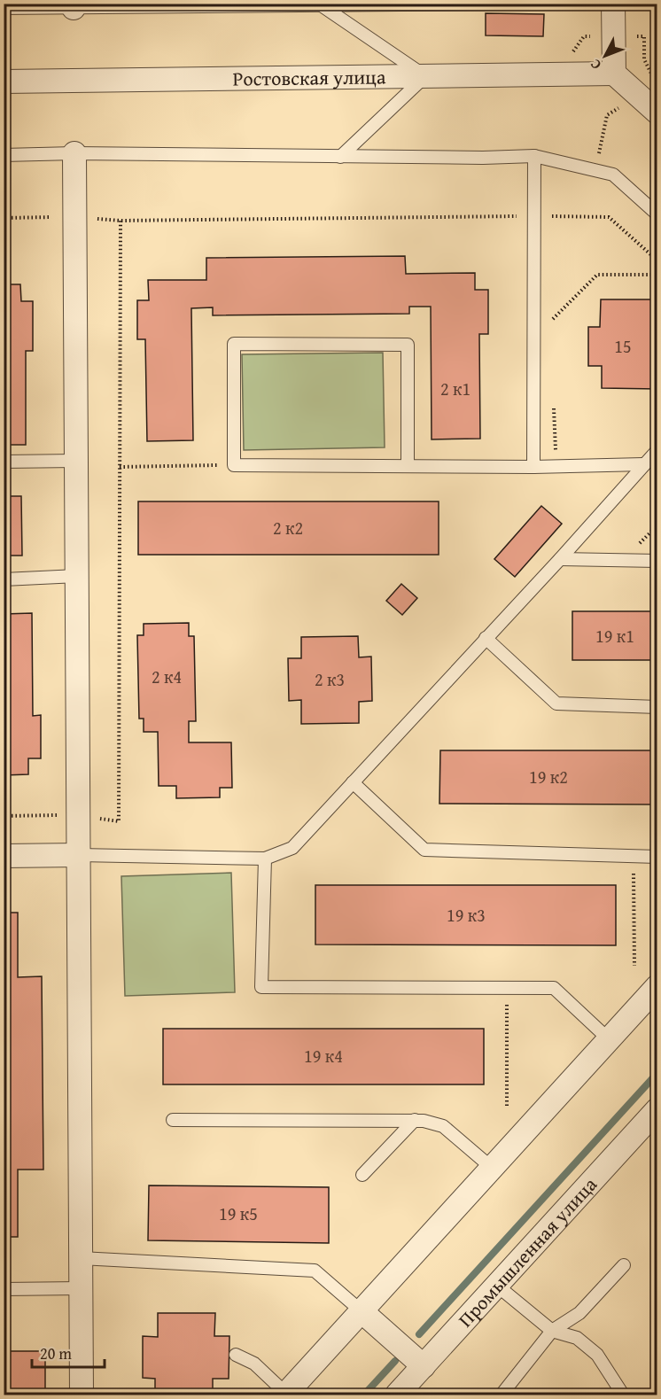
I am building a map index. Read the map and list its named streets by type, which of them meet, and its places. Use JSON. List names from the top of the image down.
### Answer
{
  "streets": {
    "street": ["Ростовская улица", "Промышленная улица"]
  },
  "house_numbers": [
    "15",
    "2 к1",
    "2 к2",
    "19 к1",
    "2 к4",
    "2 к3",
    "19 к2",
    "19 к3",
    "19 к4",
    "19 к5"
  ],
  "scale_bar": "20 m",
  "north": "bottom left"
}
